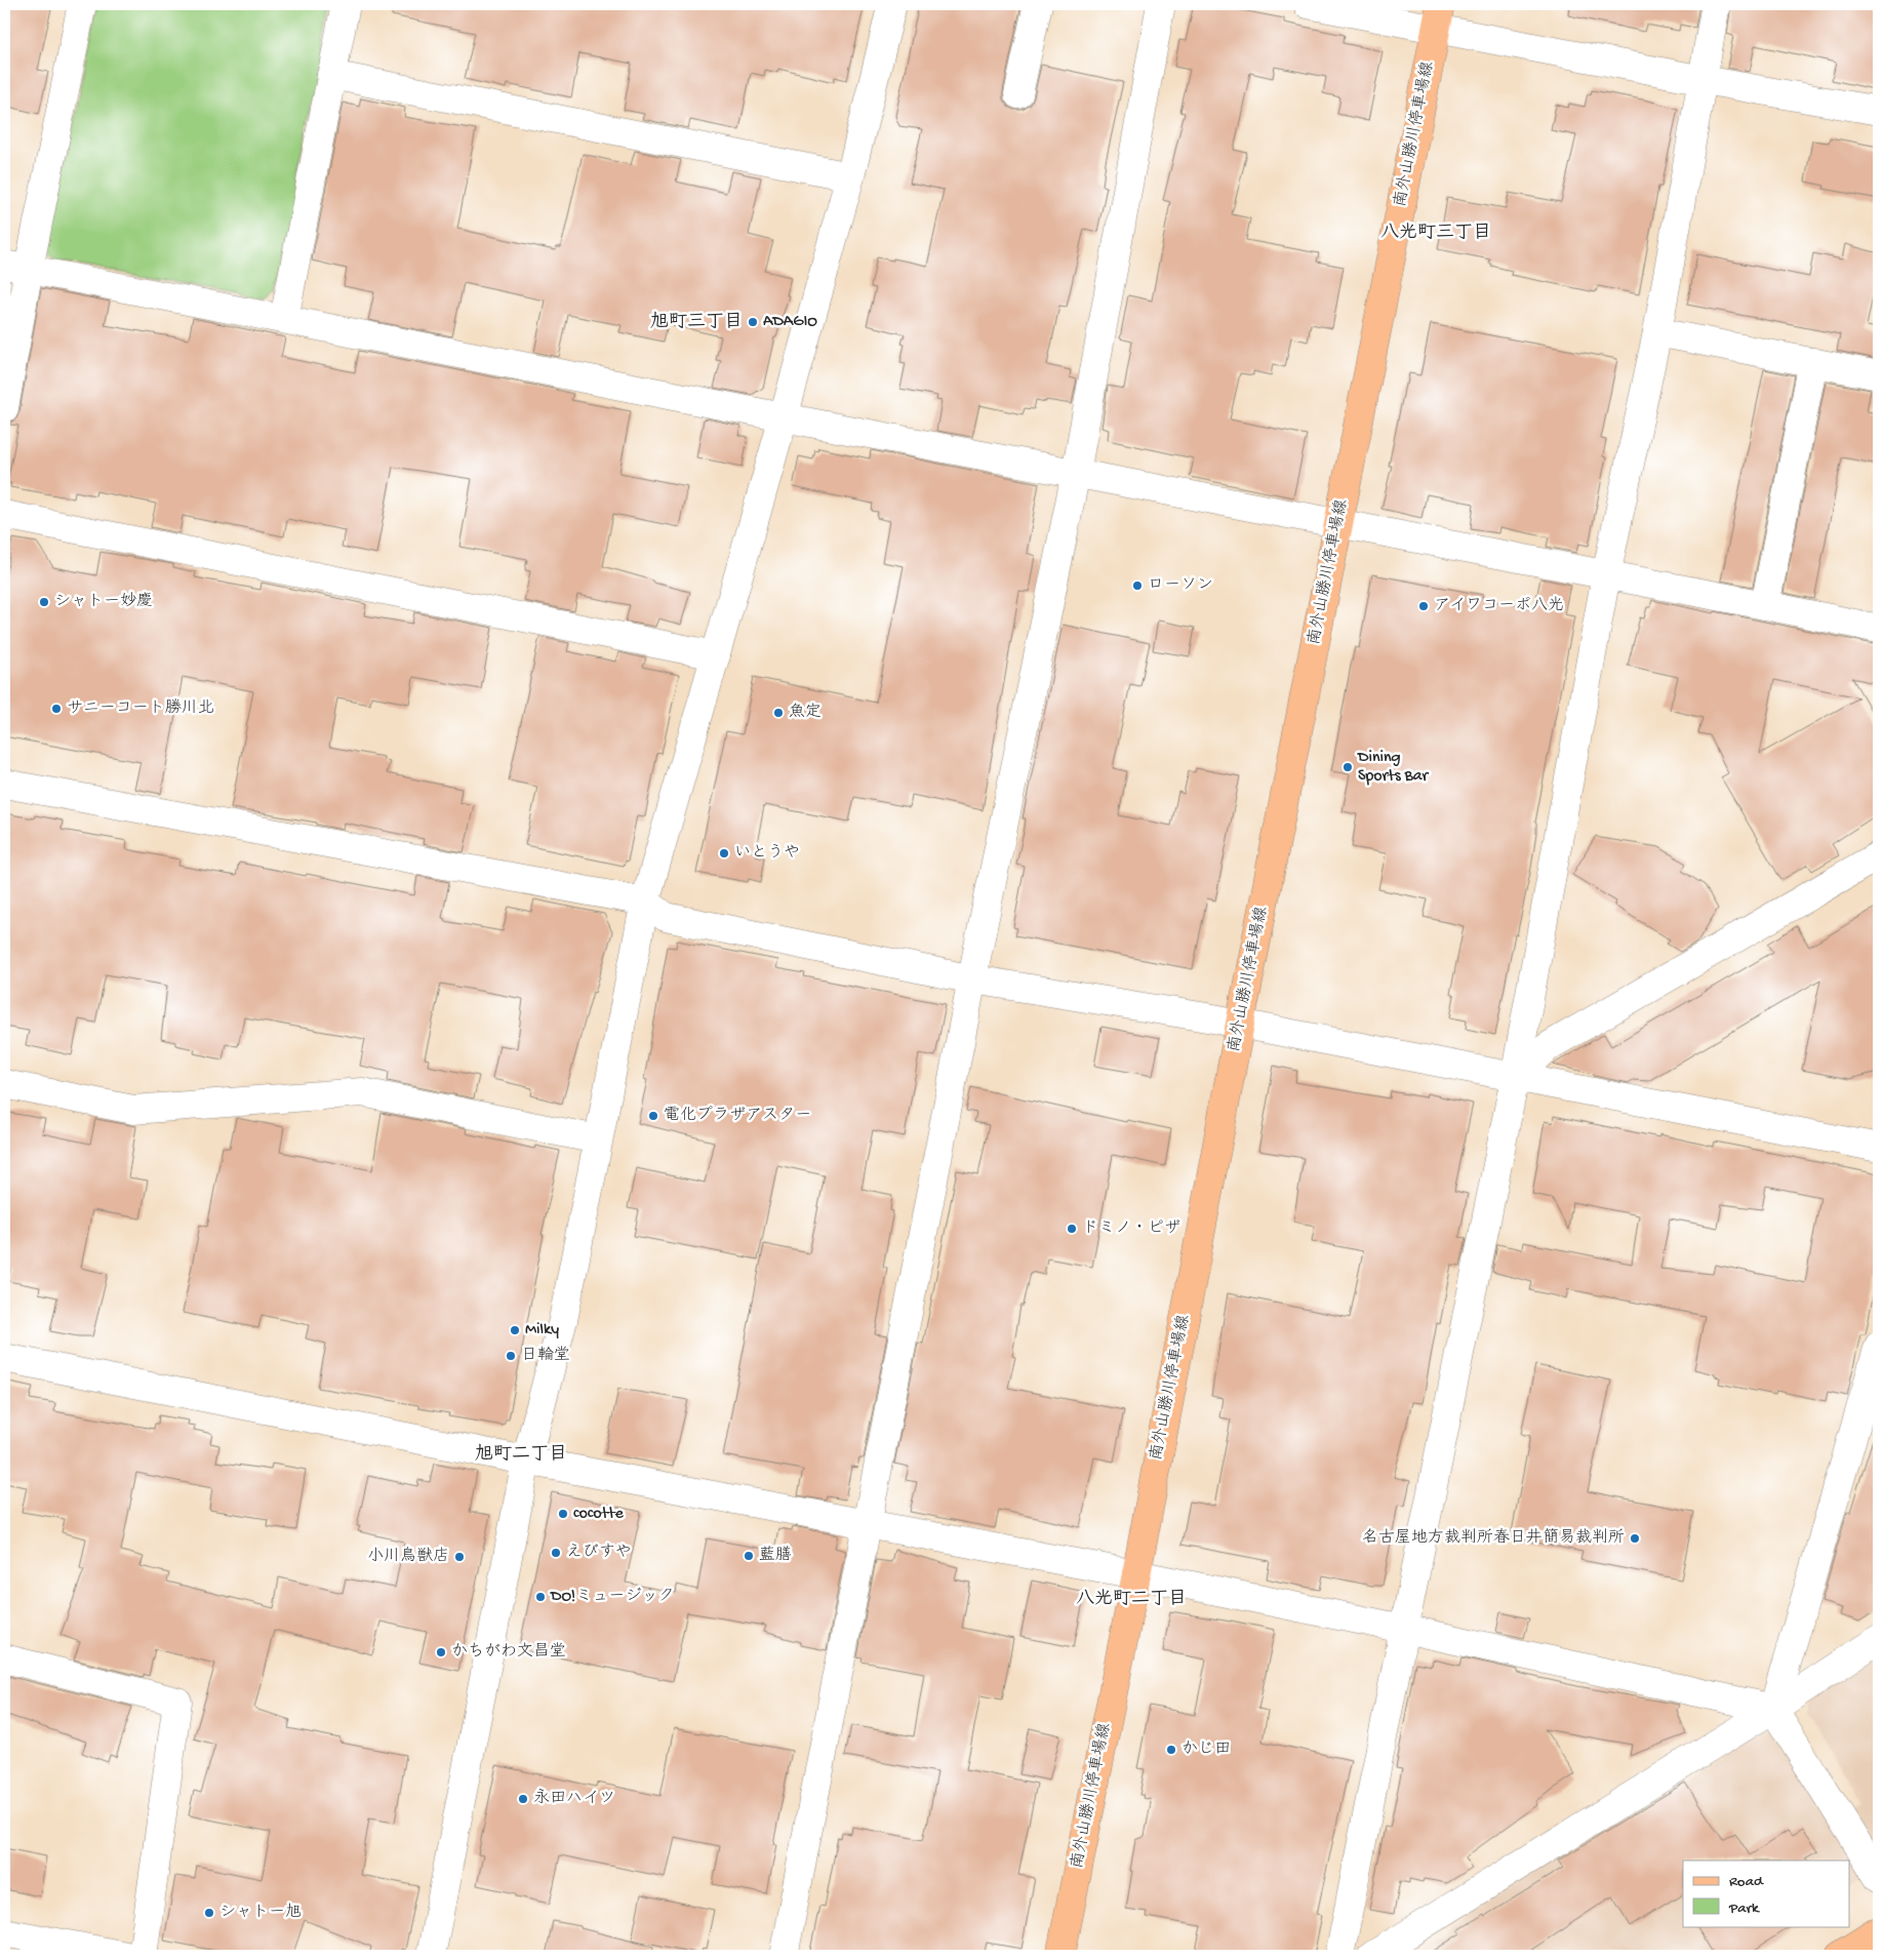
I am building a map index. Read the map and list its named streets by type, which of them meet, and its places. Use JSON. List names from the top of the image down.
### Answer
{
  "streets": {
    "main road": ["南外山勝川停車場線"]
  },
  "districts": [
    "八光町三丁目",
    "旭町三丁目",
    "旭町二丁目",
    "八光町二丁目"
  ],
  "places": [
    "ADAGIO",
    "ローソン",
    "シャトー妙慶",
    "アイワコーポ八光",
    "サニーコート勝川北",
    "魚定",
    "Dining Sports Bar",
    "いとうや",
    "電化プラザアスター",
    "ドミノ・ピザ",
    "Milky",
    "日輪堂",
    "cocotte",
    "名古屋地方裁判所春日井簡易裁判所",
    "えびすや",
    "藍膳",
    "小川鳥獣店",
    "DO!ミュージック",
    "かちがわ文昌堂",
    "かじ田",
    "永田ハイツ",
    "シャトー旭"
  ],
  "legend": ["Road", "Park"]
}
